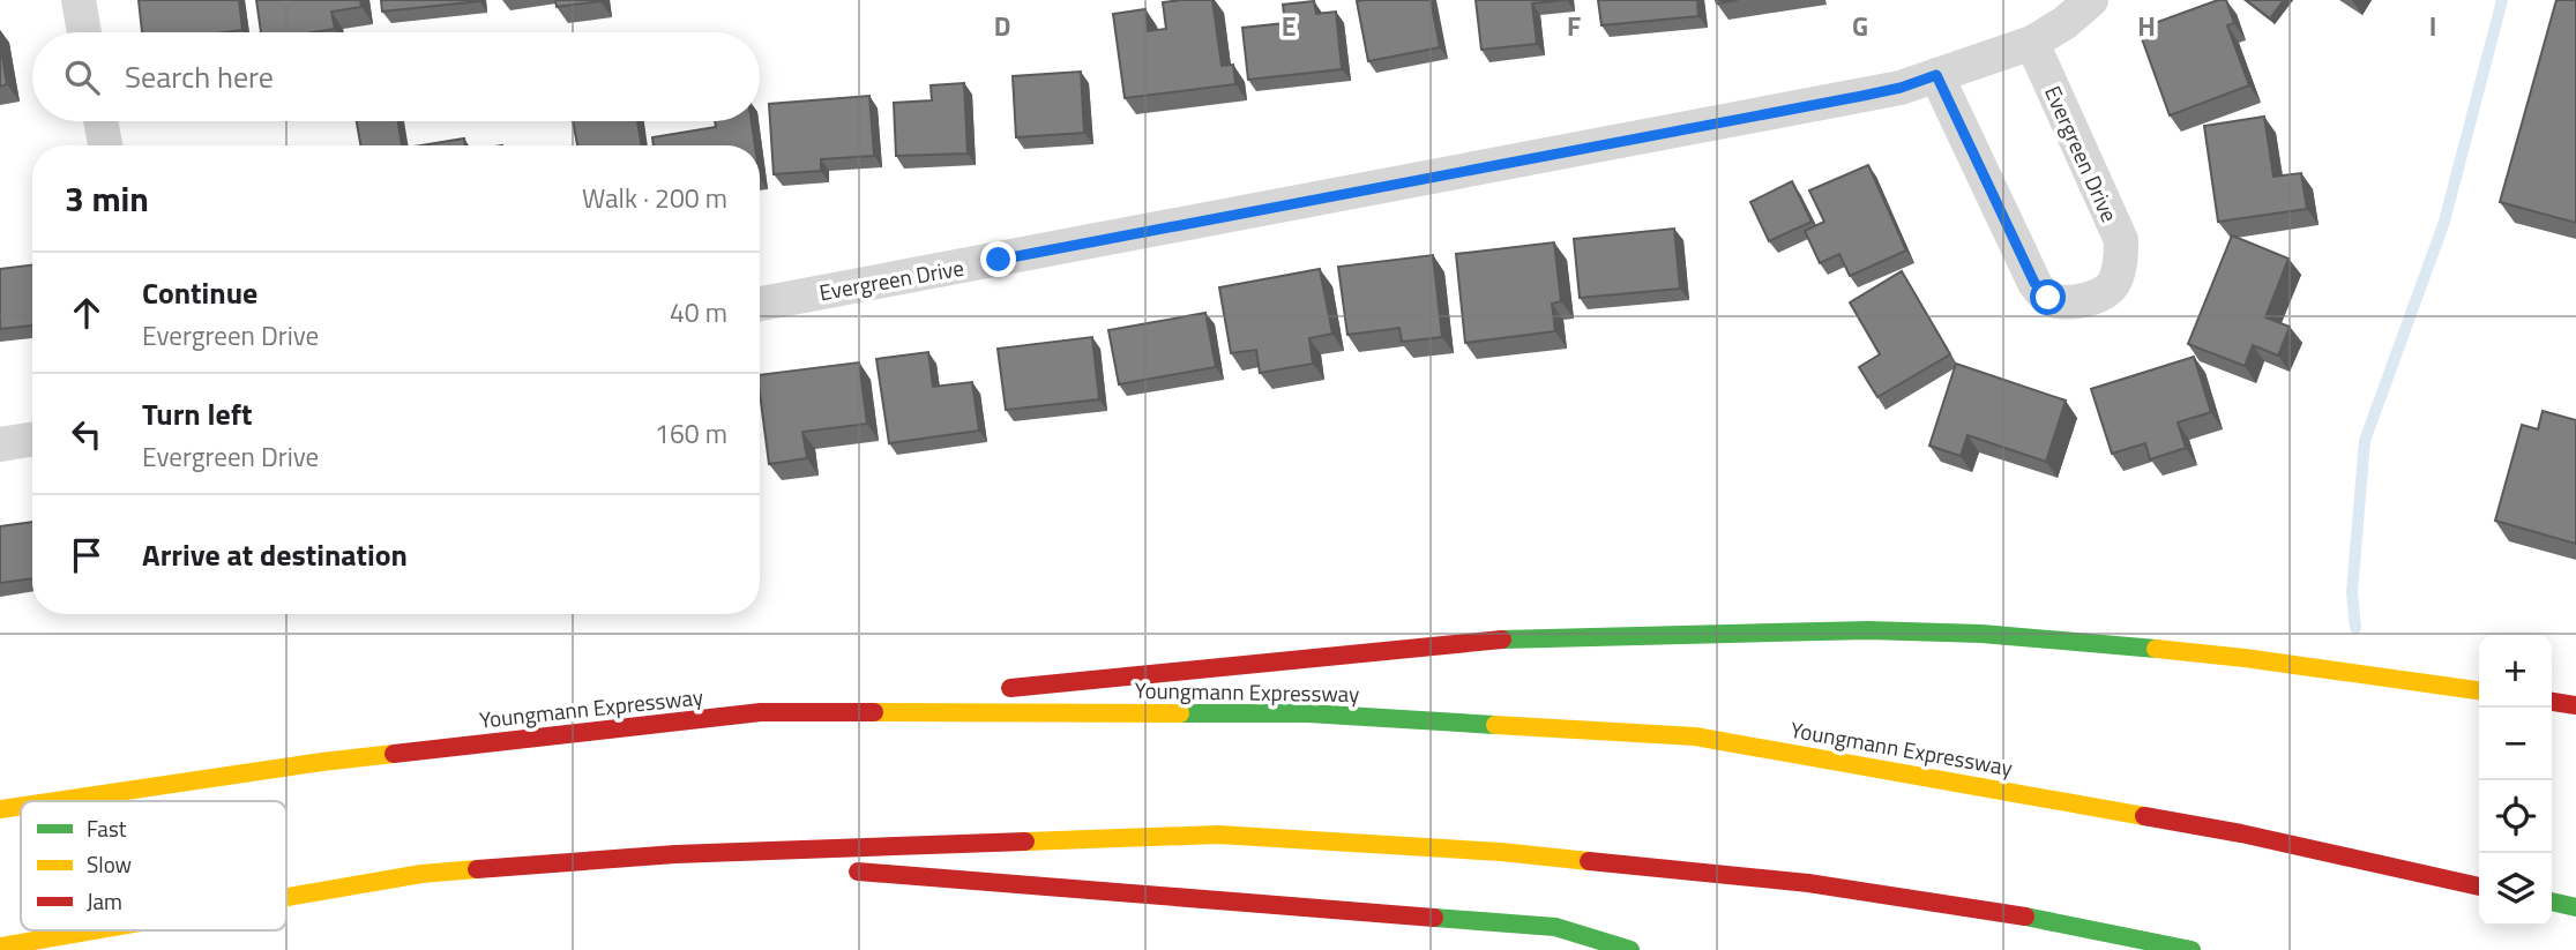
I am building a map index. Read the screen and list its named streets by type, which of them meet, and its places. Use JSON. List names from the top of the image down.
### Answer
{
  "streets": {
    "highway": ["Youngmann Expressway"],
    "street": ["Evergreen Drive"]
  },
  "legend": ["Fast", "Slow", "Jam"],
  "page": {
    "search": "Search here",
    "heading": ["3 min", "Walk · 200 m"],
    "list": [
      ["Continue", "Evergreen Drive", "40 m"],
      ["Turn left", "Evergreen Drive", "160 m"],
      "Arrive at destination"
    ],
    "map_buttons": ["+", "−"]
  },
  "grid": {
    "columns": [
      "D",
      "E",
      "F",
      "G",
      "H",
      "I"
    ]
  }
}
